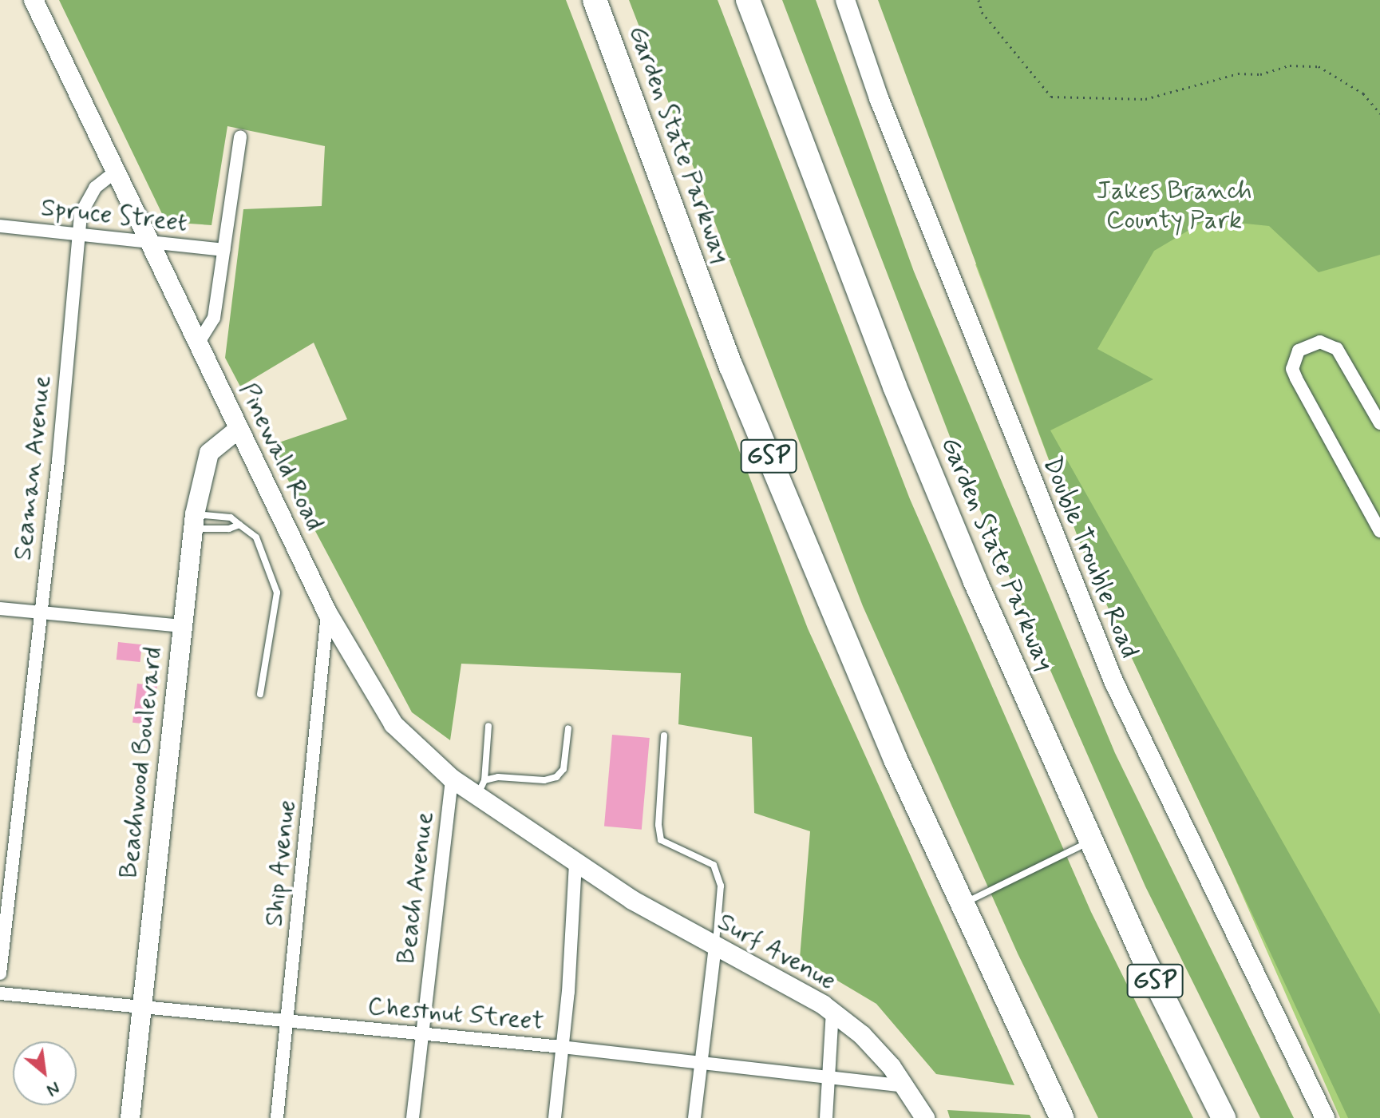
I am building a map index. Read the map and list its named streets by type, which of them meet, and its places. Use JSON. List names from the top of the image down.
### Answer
{
  "streets": {
    "highway": ["Garden State Parkway", "GSP"],
    "main road": [
      "Pinewald Road",
      "Double Trouble Road",
      "Beachwood Boulevard",
      "Surf Avenue"
    ],
    "street": [
      "Spruce Street",
      "Seaman Avenue",
      "Ship Avenue",
      "Beach Avenue",
      "Chestnut Street"
    ]
  },
  "crossings": [
    ["Spruce Street", "Pinewald Road"],
    ["Spruce Street", "Seaman Avenue"],
    ["Pinewald Road", "Seaman Avenue"],
    ["Pinewald Road", "Beachwood Boulevard"],
    ["Pinewald Road", "Ship Avenue"],
    ["Pinewald Road", "Beach Avenue"],
    ["Pinewald Road", "Surf Avenue"],
    ["Beachwood Boulevard", "Chestnut Street"],
    ["Ship Avenue", "Chestnut Street"],
    ["Beach Avenue", "Chestnut Street"],
    ["Surf Avenue", "Chestnut Street"]
  ],
  "parks": ["Jakes Branch County Park"],
  "north": "bottom right"
}
